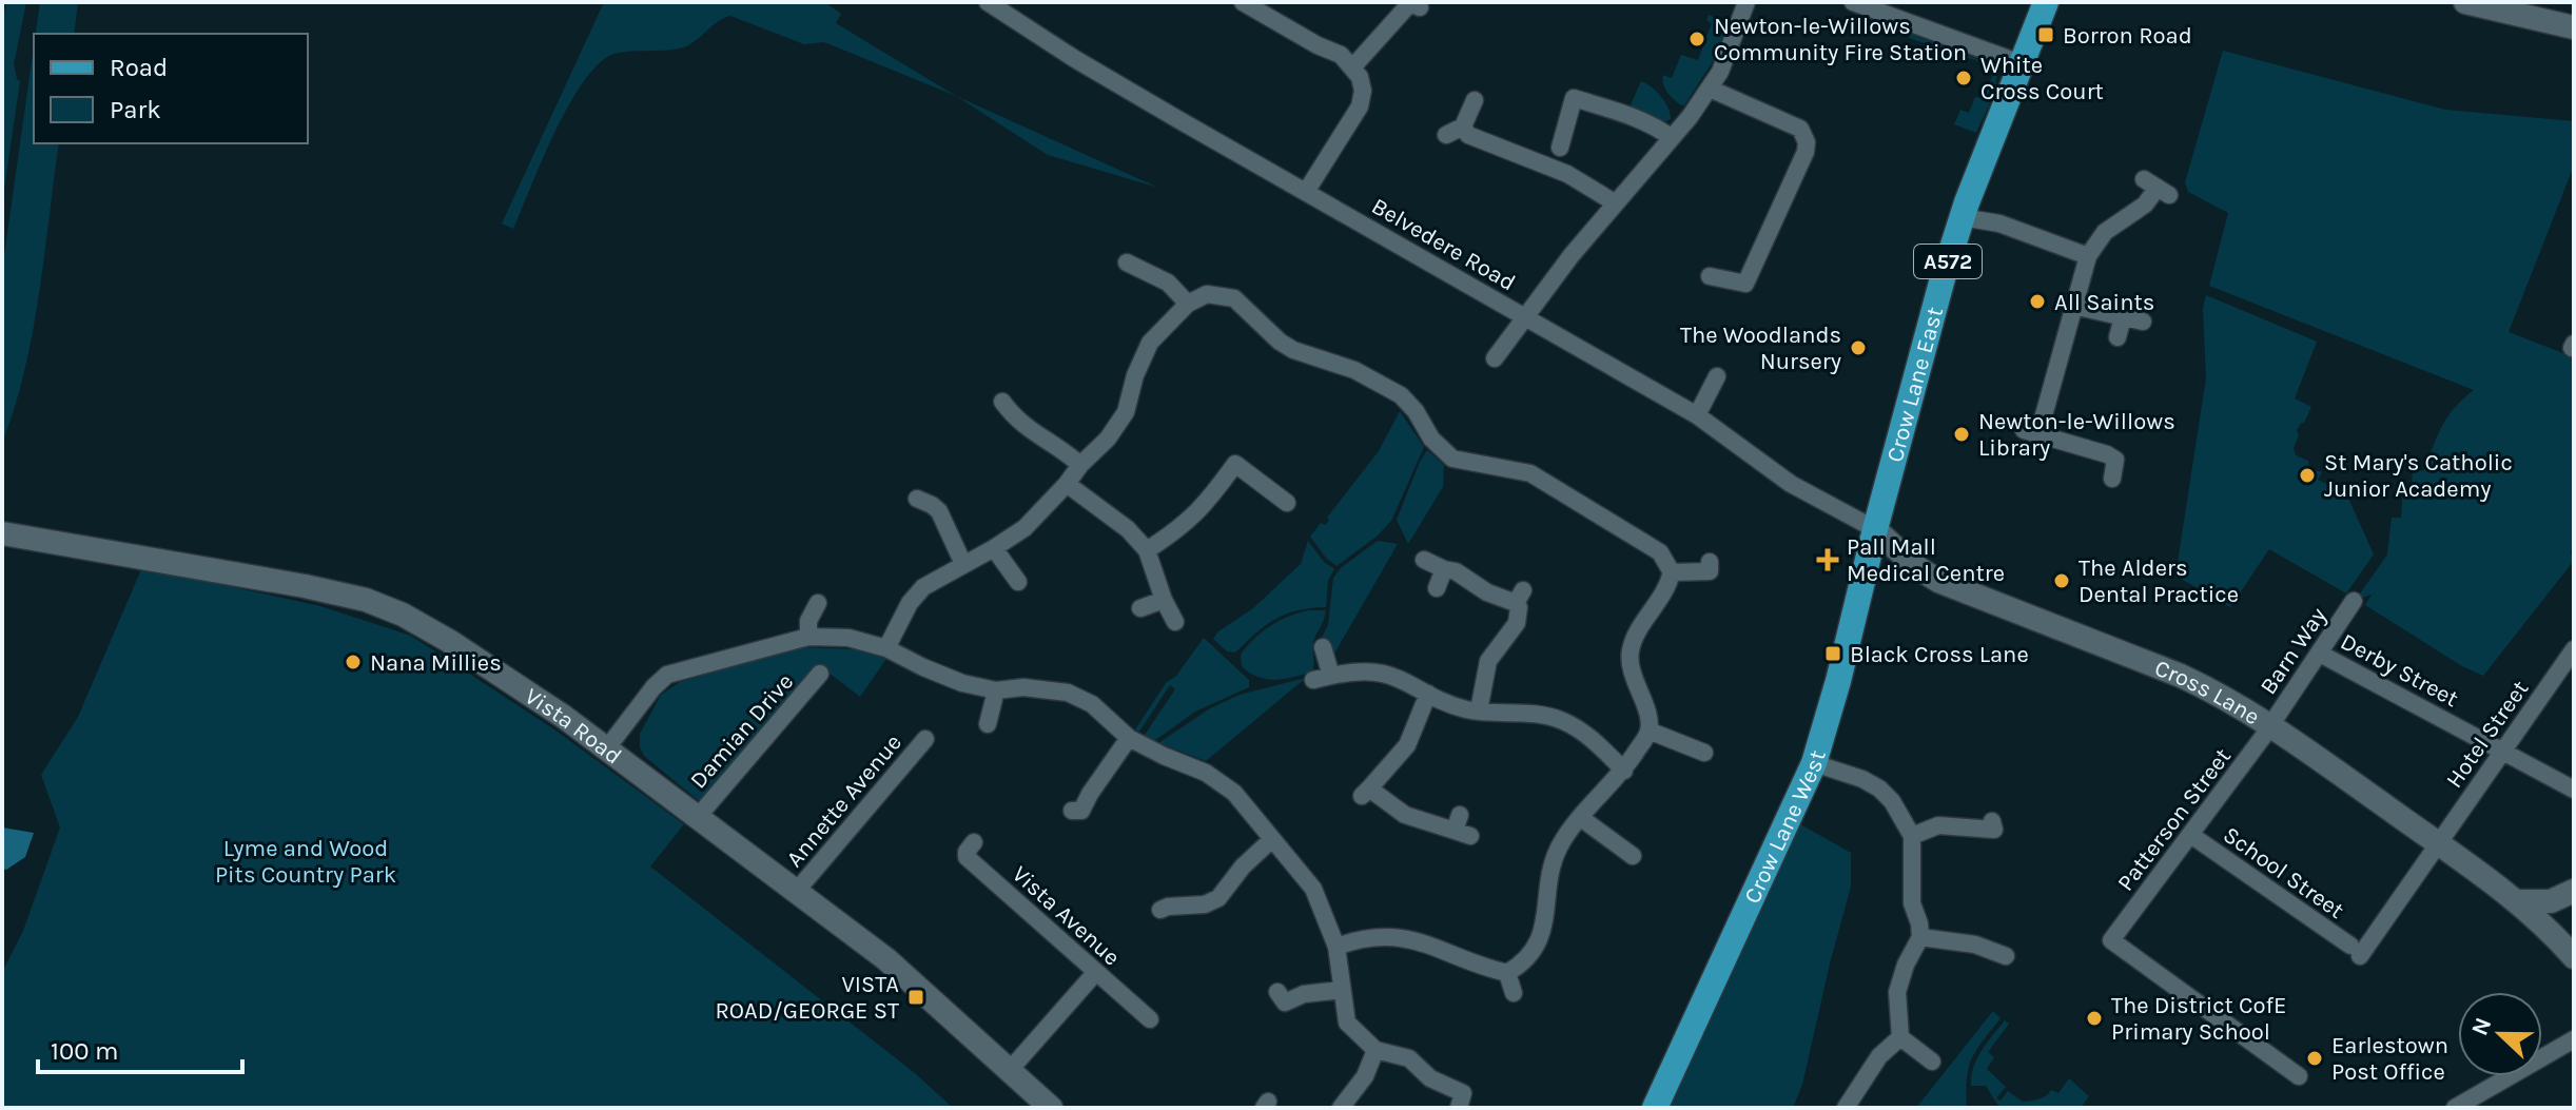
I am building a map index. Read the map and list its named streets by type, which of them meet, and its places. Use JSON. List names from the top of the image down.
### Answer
{
  "streets": {
    "main road": [
      "A572",
      "Crow Lane East",
      "Cross Lane",
      "Vista Road",
      "Crow Lane West"
    ],
    "street": [
      "Belvedere Road",
      "Barn Way",
      "Derby Street",
      "Damian Drive",
      "Hotel Street",
      "Annette Avenue",
      "Patterson Street",
      "School Street",
      "Vista Avenue"
    ]
  },
  "crossings": [
    ["Belvedere Road", "Crow Lane East"],
    ["Belvedere Road", "Cross Lane"],
    ["Belvedere Road", "Crow Lane West"],
    ["Crow Lane East", "Cross Lane"],
    ["Crow Lane East", "Crow Lane West"],
    ["Barn Way", "Derby Street"],
    ["Barn Way", "Cross Lane"],
    ["Barn Way", "Patterson Street"],
    ["Derby Street", "Hotel Street"],
    ["Cross Lane", "Hotel Street"],
    ["Cross Lane", "Patterson Street"],
    ["Cross Lane", "Crow Lane West"],
    ["Vista Road", "Damian Drive"],
    ["Vista Road", "Annette Avenue"],
    ["Hotel Street", "School Street"],
    ["Patterson Street", "School Street"]
  ],
  "parks": ["Lyme and Wood Pits Country Park"],
  "places": {
    "transit": ["Borron Road", "Black Cross Lane", "VISTA ROAD/GEORGE ST"],
    "other": [
      "Newton-le-Willows Community Fire Station",
      "White Cross Court",
      "All Saints",
      "The Woodlands Nursery",
      "Newton-le-Willows Library",
      "St Mary's Catholic Junior Academy",
      "The Alders Dental Practice",
      "Nana Millies",
      "The District CofE Primary School",
      "Earlestown Post Office"
    ],
    "health": ["Pall Mall Medical Centre"]
  },
  "legend": ["Road", "Park"],
  "scale_bar": "100 m",
  "north": "left"
}
